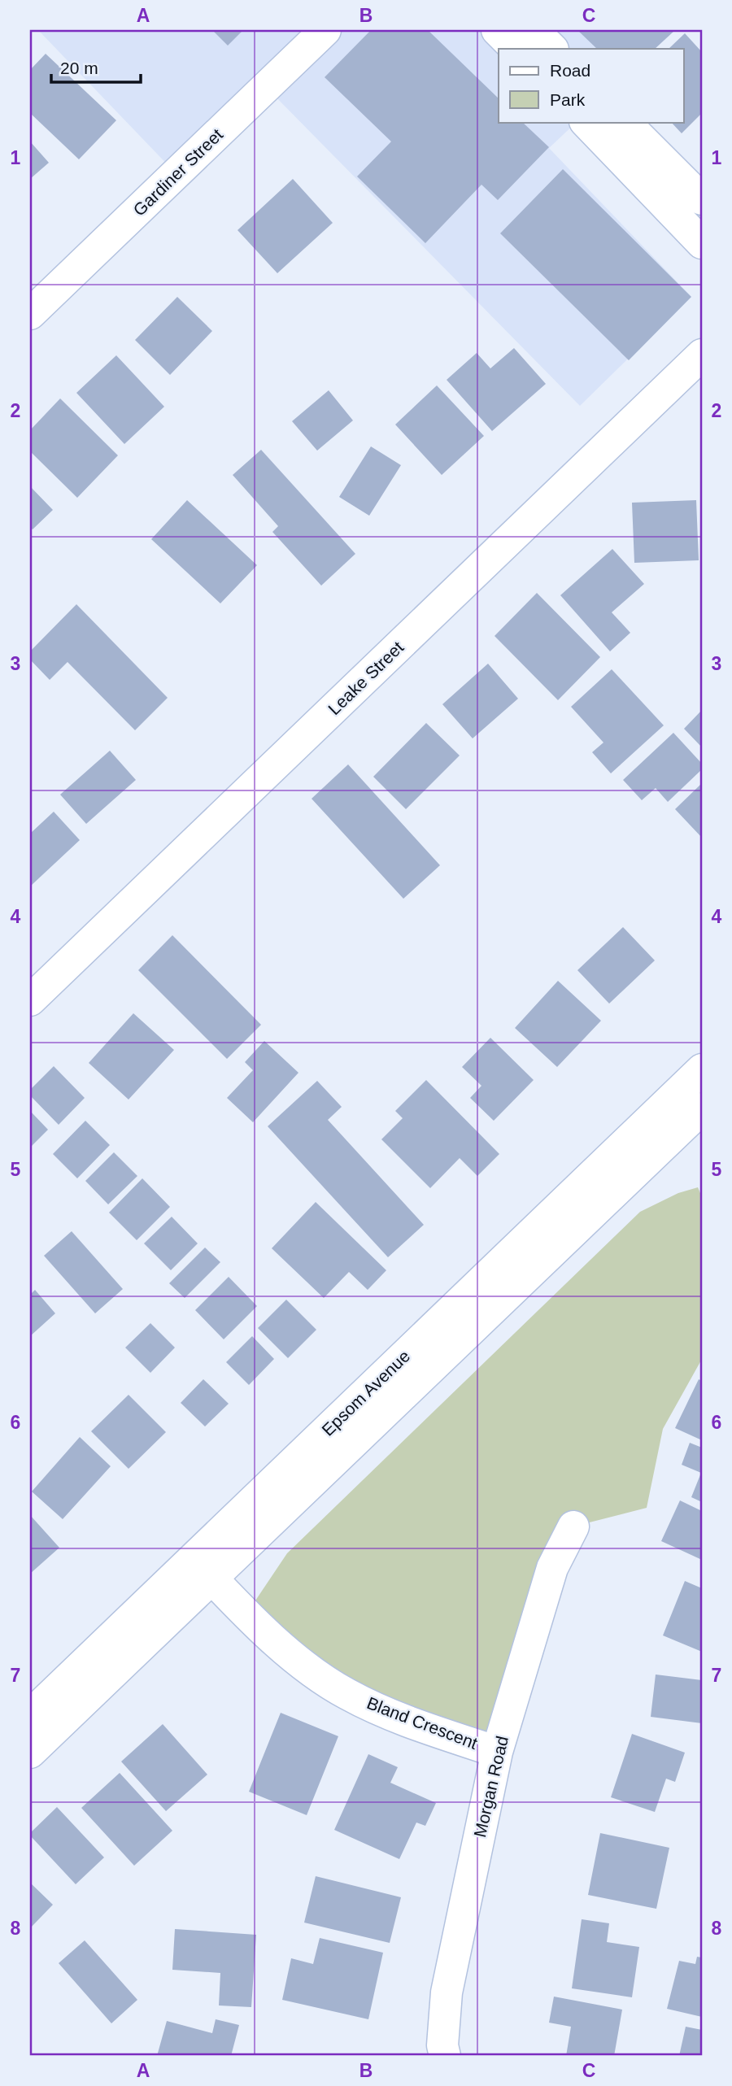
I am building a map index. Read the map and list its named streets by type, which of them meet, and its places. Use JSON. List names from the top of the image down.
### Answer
{
  "streets": {
    "street": [
      "Gardiner Street",
      "Leake Street",
      "Epsom Avenue",
      "Bland Crescent",
      "Morgan Road"
    ]
  },
  "crossings": [
    ["Epsom Avenue", "Bland Crescent"],
    ["Bland Crescent", "Morgan Road"]
  ],
  "legend": ["Road", "Park"],
  "scale_bar": "20 m",
  "grid": {
    "columns": ["A", "B", "C"],
    "rows": [
      "1",
      "2",
      "3",
      "4",
      "5",
      "6",
      "7",
      "8"
    ]
  }
}
